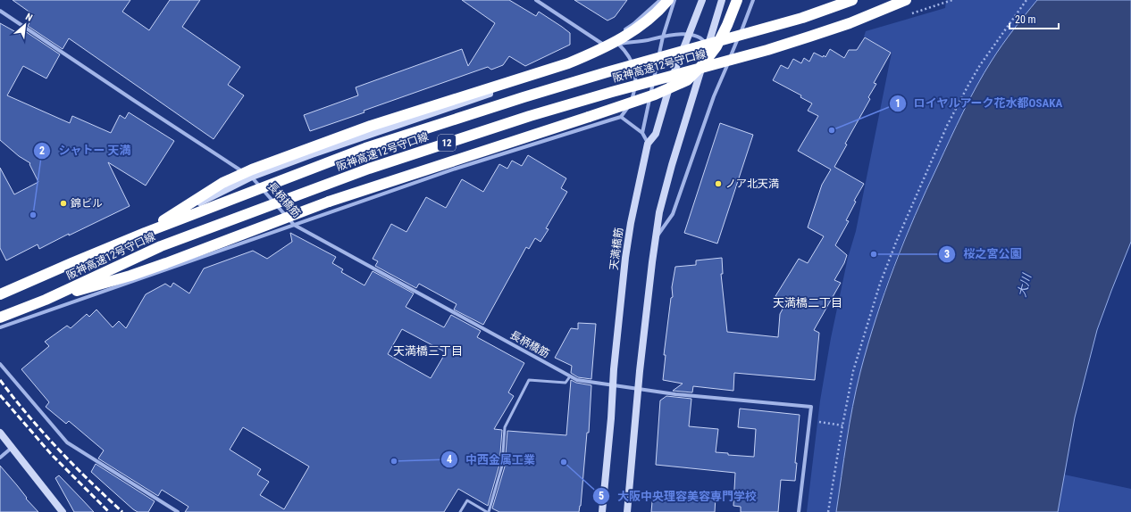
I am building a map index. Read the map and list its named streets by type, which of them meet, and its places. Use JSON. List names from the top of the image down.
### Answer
{
  "streets": {
    "highway": ["阪神高速12号守口線", "12"],
    "street": ["長柄橋筋", "天満橋筋"]
  },
  "crossings": [
    ["長柄橋筋", "天満橋筋"]
  ],
  "districts": ["天満橋二丁目", "天満橋三丁目"],
  "water": ["大川"],
  "places": [
    "ロイヤルアーク花水都OSAKA",
    "ノア北天満",
    "錦ビル",
    "シャトー 天満",
    "桜之宮公園",
    "中西金属工業",
    "大阪中央理容美容専門学校"
  ],
  "scale_bar": "20 m",
  "north": "top right"
}
